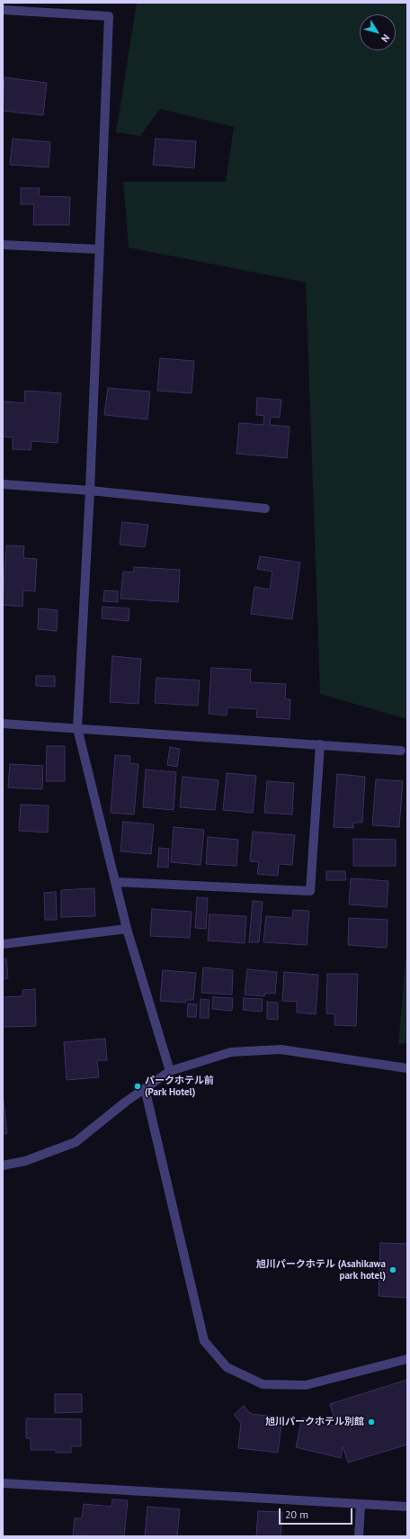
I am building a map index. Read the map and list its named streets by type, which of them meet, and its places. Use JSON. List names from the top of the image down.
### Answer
{
  "places": ["パークホテル前 (Park Hotel)", "旭川パークホテル (Asahikawa park hotel)", "旭川パークホテル別館"],
  "scale_bar": "20 m",
  "north": "bottom right"
}
